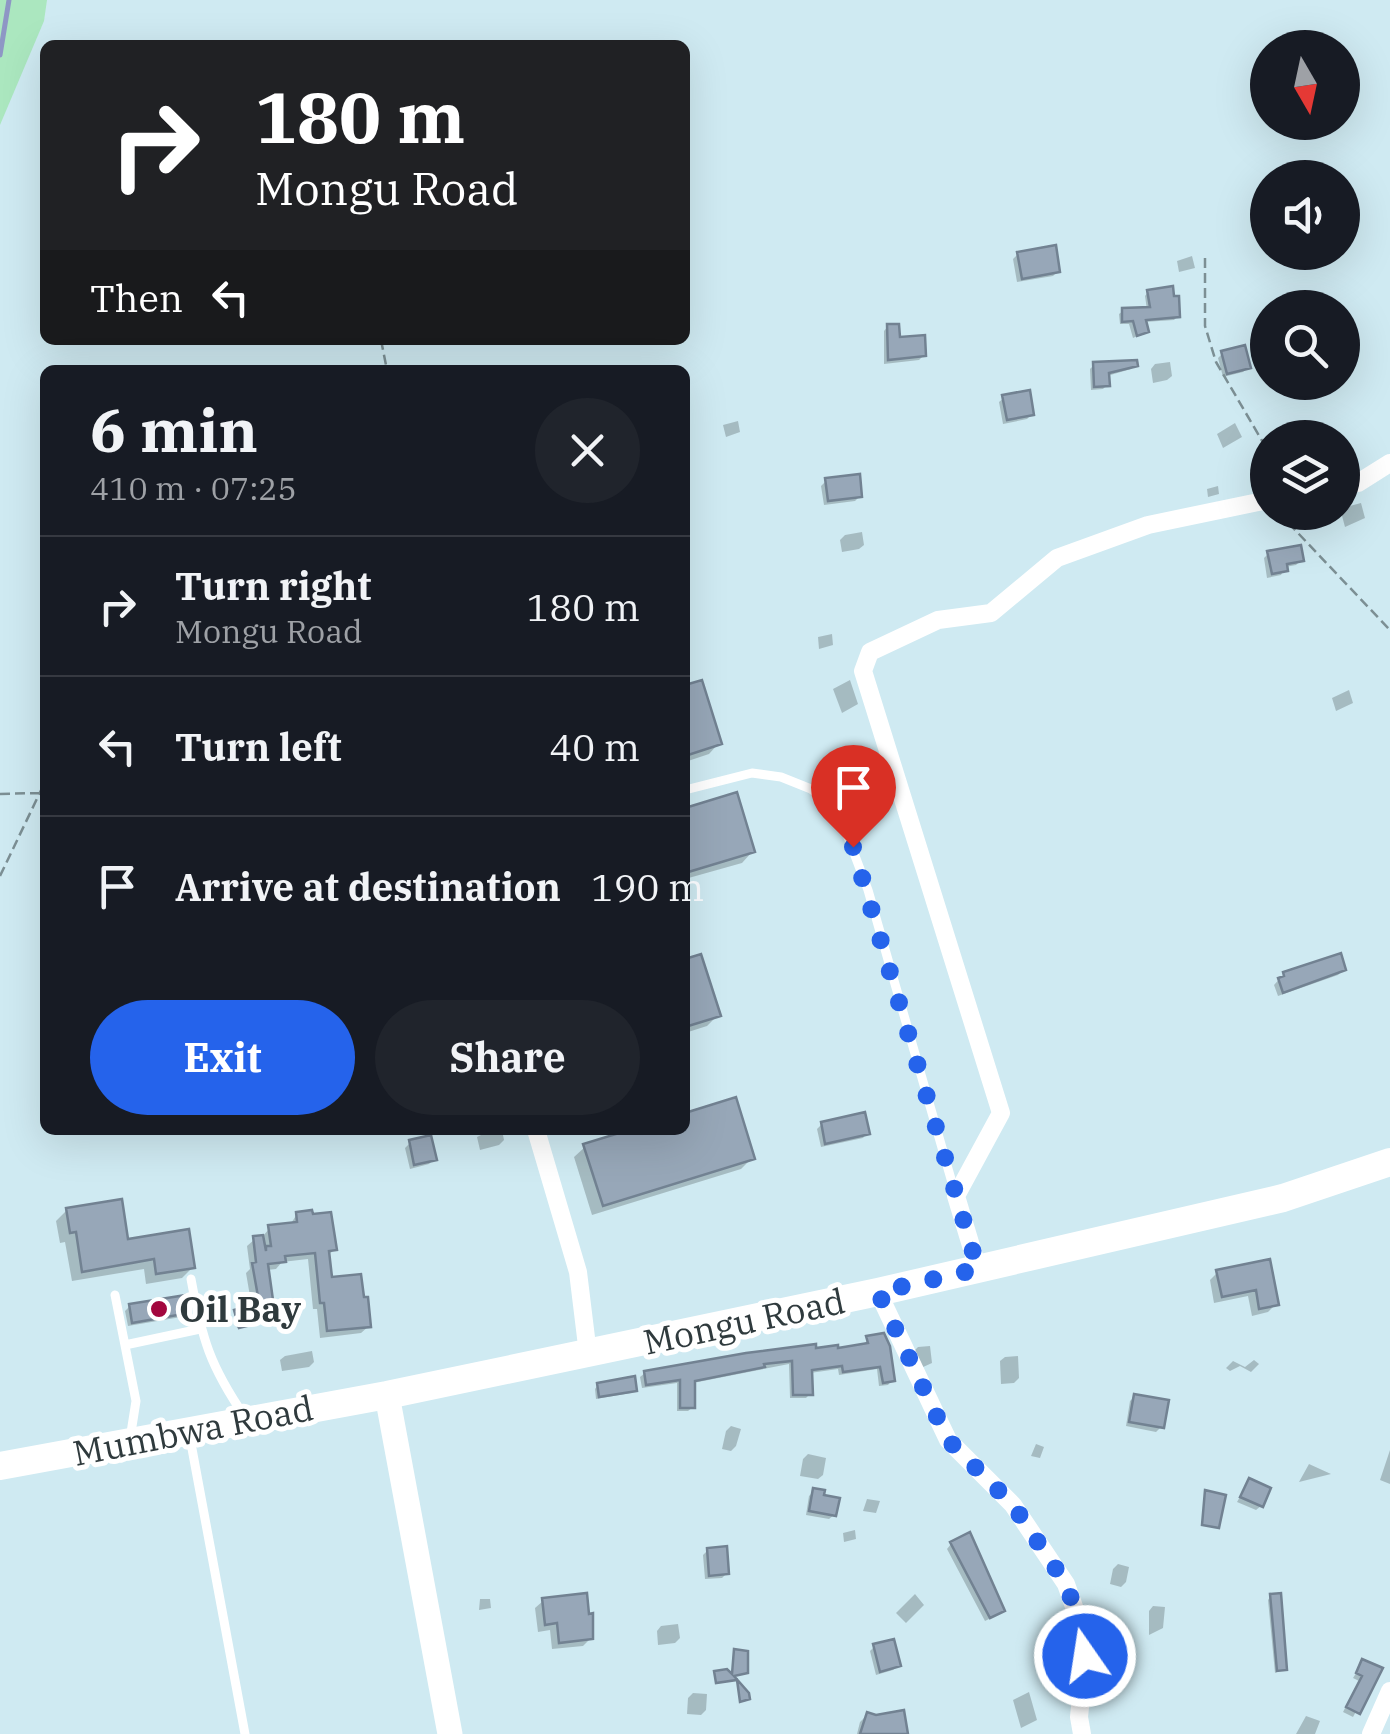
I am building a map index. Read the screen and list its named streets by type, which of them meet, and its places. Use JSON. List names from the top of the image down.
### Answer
{
  "streets": {
    "main road": ["Mongu Road", "Mumbwa Road"]
  },
  "crossings": [
    ["Mongu Road", "Mumbwa Road"]
  ],
  "places": ["Oil Bay"],
  "north": "bottom",
  "page": {
    "turn": ["180 m", "Mongu Road"],
    "then": "Then",
    "heading": ["6 min", "410 m · 07:25"],
    "list": [
      {
        "name": "Turn right",
        "note": "Mongu Road",
        "value": "180 m"
      },
      {
        "name": "Turn left",
        "value": "40 m"
      },
      {
        "name": "Arrive at destination",
        "value": "190 m"
      }
    ],
    "buttons": ["Exit", "Share"]
  }
}
